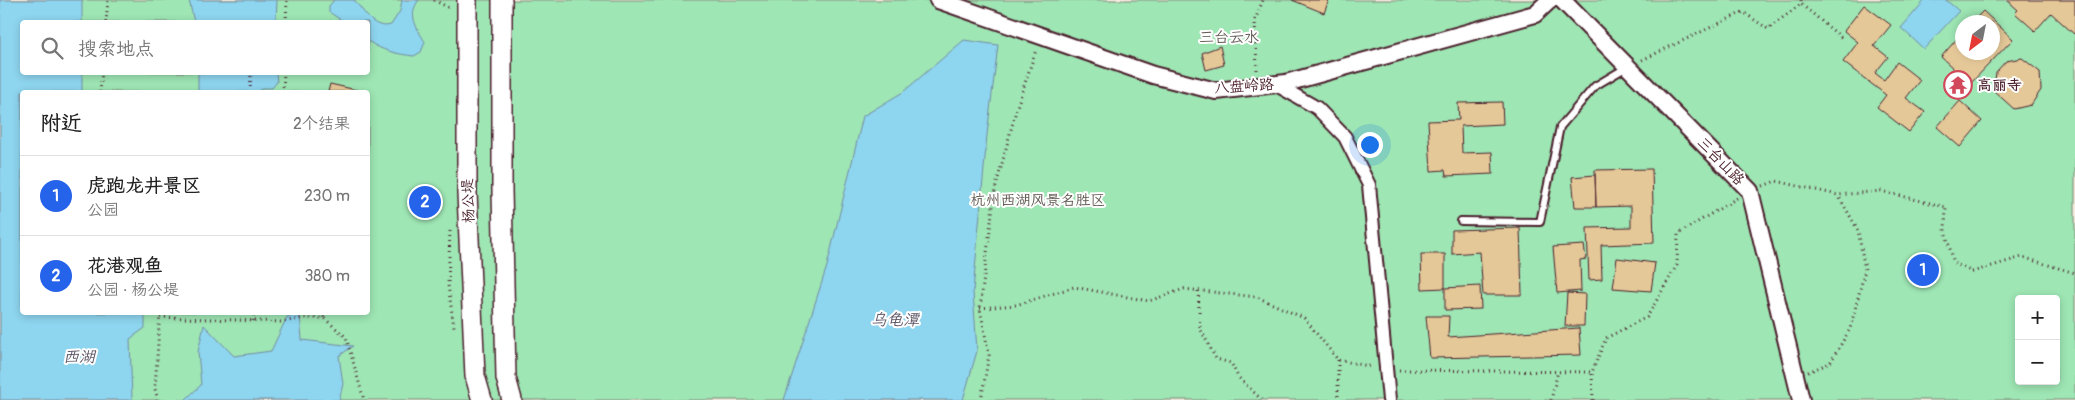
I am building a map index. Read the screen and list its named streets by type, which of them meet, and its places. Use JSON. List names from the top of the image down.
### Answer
{
  "streets": {
    "main road": ["杨公堤"],
    "street": ["八盘岭路", "三台山路"]
  },
  "water": ["乌龟潭", "西湖"],
  "parks": ["三台云水", "杭州西湖风景名胜区"],
  "places": {
    "temple": ["高丽寺"]
  },
  "north": "bottom left",
  "page": {
    "search": "搜索地点",
    "heading": ["附近", "2个结果"],
    "list": [
      {
        "mark": "1",
        "name": "虎跑龙井景区",
        "note": "公园",
        "value": "230 m"
      },
      {
        "mark": "2",
        "name": "花港观鱼",
        "note": "公园 · 杨公堤",
        "value": "380 m"
      }
    ],
    "pins": ["2", "1"],
    "map_buttons": ["+", "−"]
  }
}
